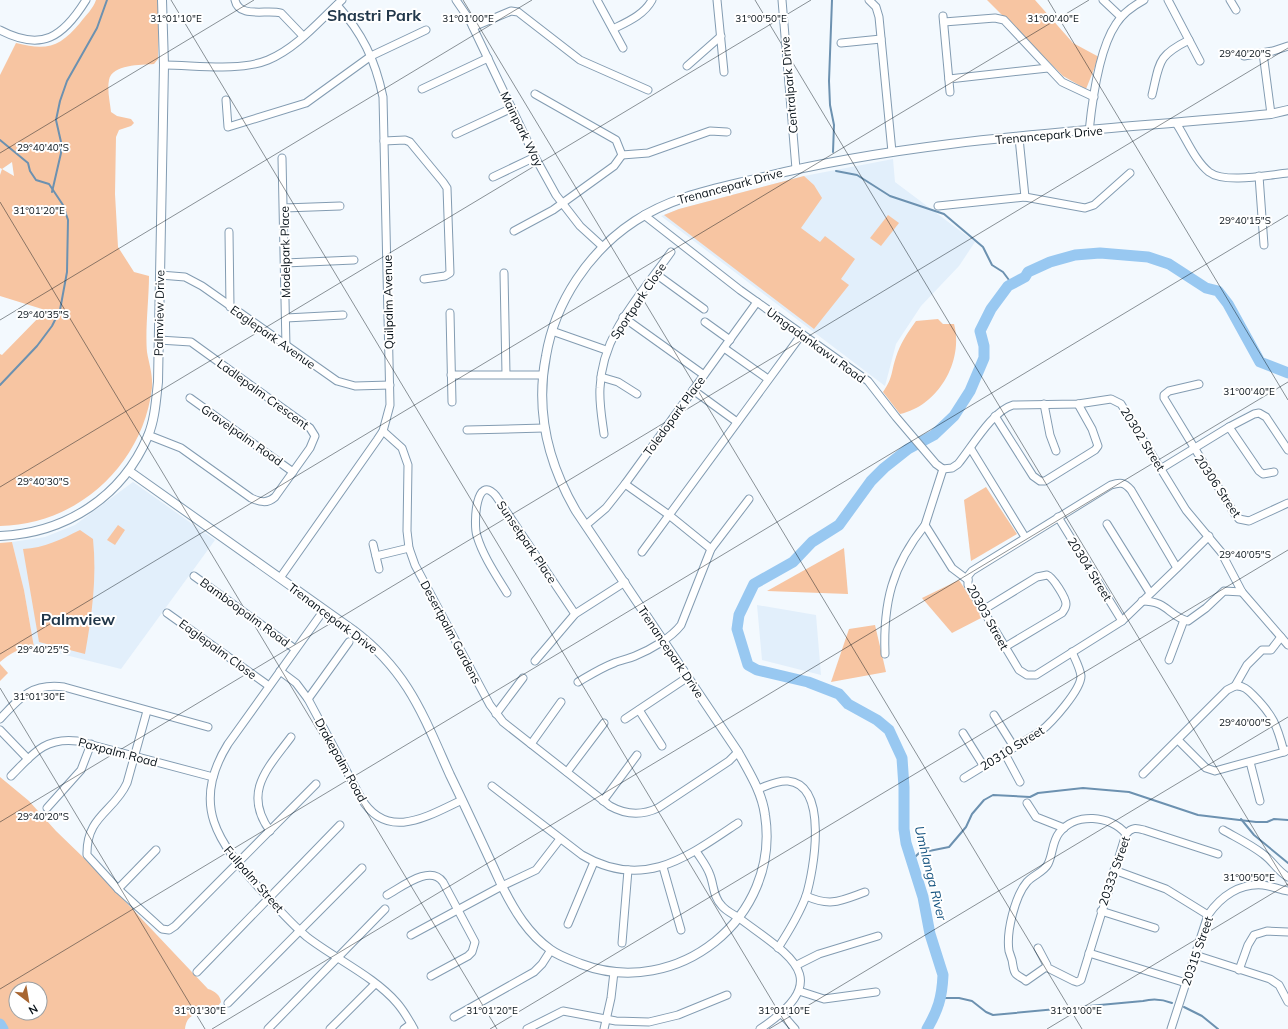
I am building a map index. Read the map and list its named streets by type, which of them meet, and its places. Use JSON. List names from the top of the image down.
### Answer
{
  "streets": {
    "street": [
      "Centralpark Drive",
      "Mainpark Way",
      "Trenancepark Drive",
      "Modelpark Place",
      "Sportpark Close",
      "Quilpalm Avenue",
      "Palmview Drive",
      "Eaglepark Avenue",
      "Umgadankawu Road",
      "Ladlepalm Crescent",
      "Toledopark Place",
      "Gravelpalm Road",
      "20302 Street",
      "20306 Street",
      "Sunsetpark Place",
      "20304 Street",
      "Bamboopalm Road",
      "20303 Street",
      "Desertpalm Gardens",
      "Eaglepalm Close",
      "20310 Street",
      "Paxpalm Road",
      "Drakepalm Road",
      "20333 Street",
      "Fullpalm Street",
      "20315 Street"
    ]
  },
  "crossings": [
    ["Centralpark Drive", "Trenancepark Drive"],
    ["Mainpark Way", "Trenancepark Drive"],
    ["Trenancepark Drive", "Sportpark Close"],
    ["Trenancepark Drive", "Quilpalm Avenue"],
    ["Trenancepark Drive", "Palmview Drive"],
    ["Trenancepark Drive", "Umgadankawu Road"],
    ["Trenancepark Drive", "Toledopark Place"],
    ["Trenancepark Drive", "Desertpalm Gardens"],
    ["Trenancepark Drive", "Drakepalm Road"],
    ["Trenancepark Drive", "Fullpalm Street"],
    ["Modelpark Place", "Eaglepark Avenue"],
    ["Quilpalm Avenue", "Eaglepark Avenue"],
    ["Quilpalm Avenue", "Desertpalm Gardens"],
    ["Palmview Drive", "Eaglepark Avenue"],
    ["Palmview Drive", "Ladlepalm Crescent"],
    ["Umgadankawu Road", "Toledopark Place"],
    ["Ladlepalm Crescent", "Gravelpalm Road"],
    ["20302 Street", "20306 Street"],
    ["20302 Street", "20303 Street"],
    ["20304 Street", "20303 Street"],
    ["Bamboopalm Road", "Fullpalm Street"],
    ["20303 Street", "20310 Street"],
    ["Eaglepalm Close", "Fullpalm Street"],
    ["Paxpalm Road", "Fullpalm Street"],
    ["Drakepalm Road", "Fullpalm Street"]
  ],
  "districts": ["Shastri Park", "Palmview"],
  "water": ["Umhlanga River"],
  "north": "bottom right",
  "coordinates": [
    "31°01'10\"E",
    "31°01'00\"E",
    "31°00'40\"E",
    "31°00'50\"E",
    "29°40'20\"S",
    "29°40'40\"S",
    "31°01'20\"E",
    "29°40'15\"S",
    "29°40'35\"S",
    "29°40'30\"S",
    "29°40'05\"S",
    "29°40'25\"S",
    "31°01'30\"E",
    "29°40'00\"S"
  ]
}
